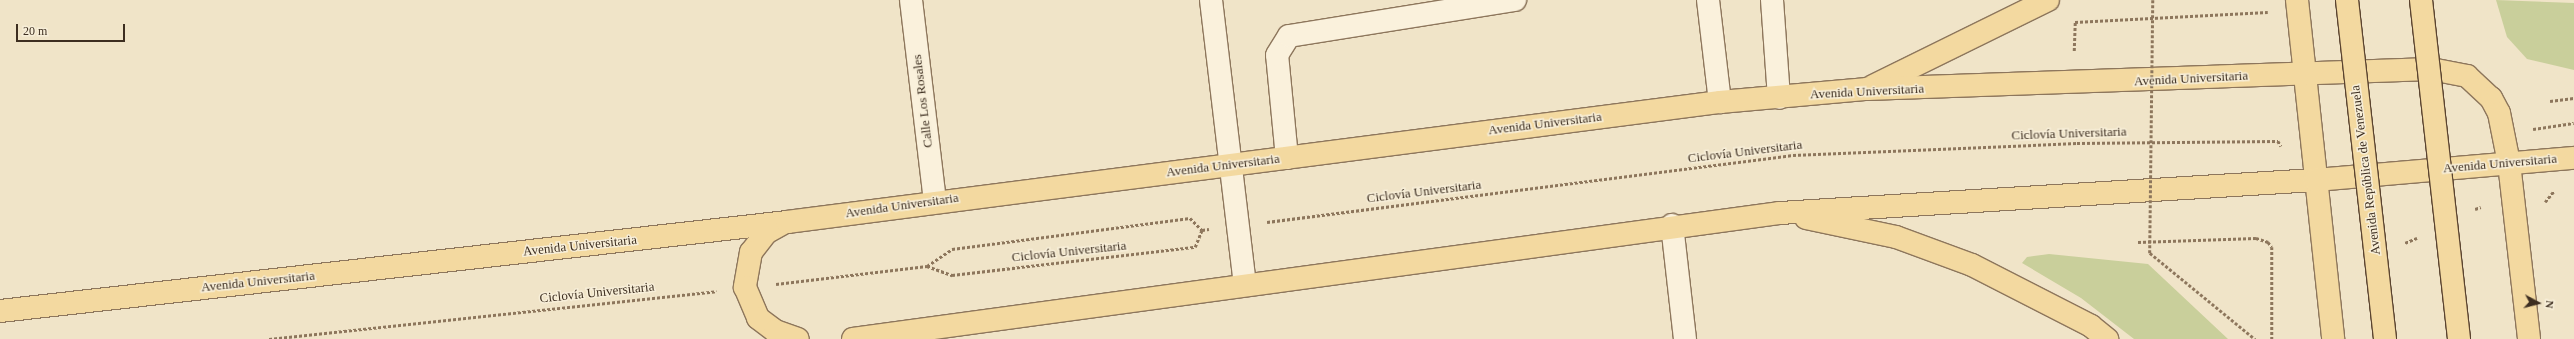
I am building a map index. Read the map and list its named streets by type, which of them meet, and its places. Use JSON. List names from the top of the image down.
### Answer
{
  "streets": {
    "main road": ["Avenida Universitaria", "Avenida República de Venezuela"],
    "street": ["Calle Los Rosales"],
    "path": ["Ciclovía Universitaria"]
  },
  "crossings": [
    ["Avenida Universitaria", "Calle Los Rosales"]
  ],
  "scale_bar": "20 m",
  "north": "right"
}
